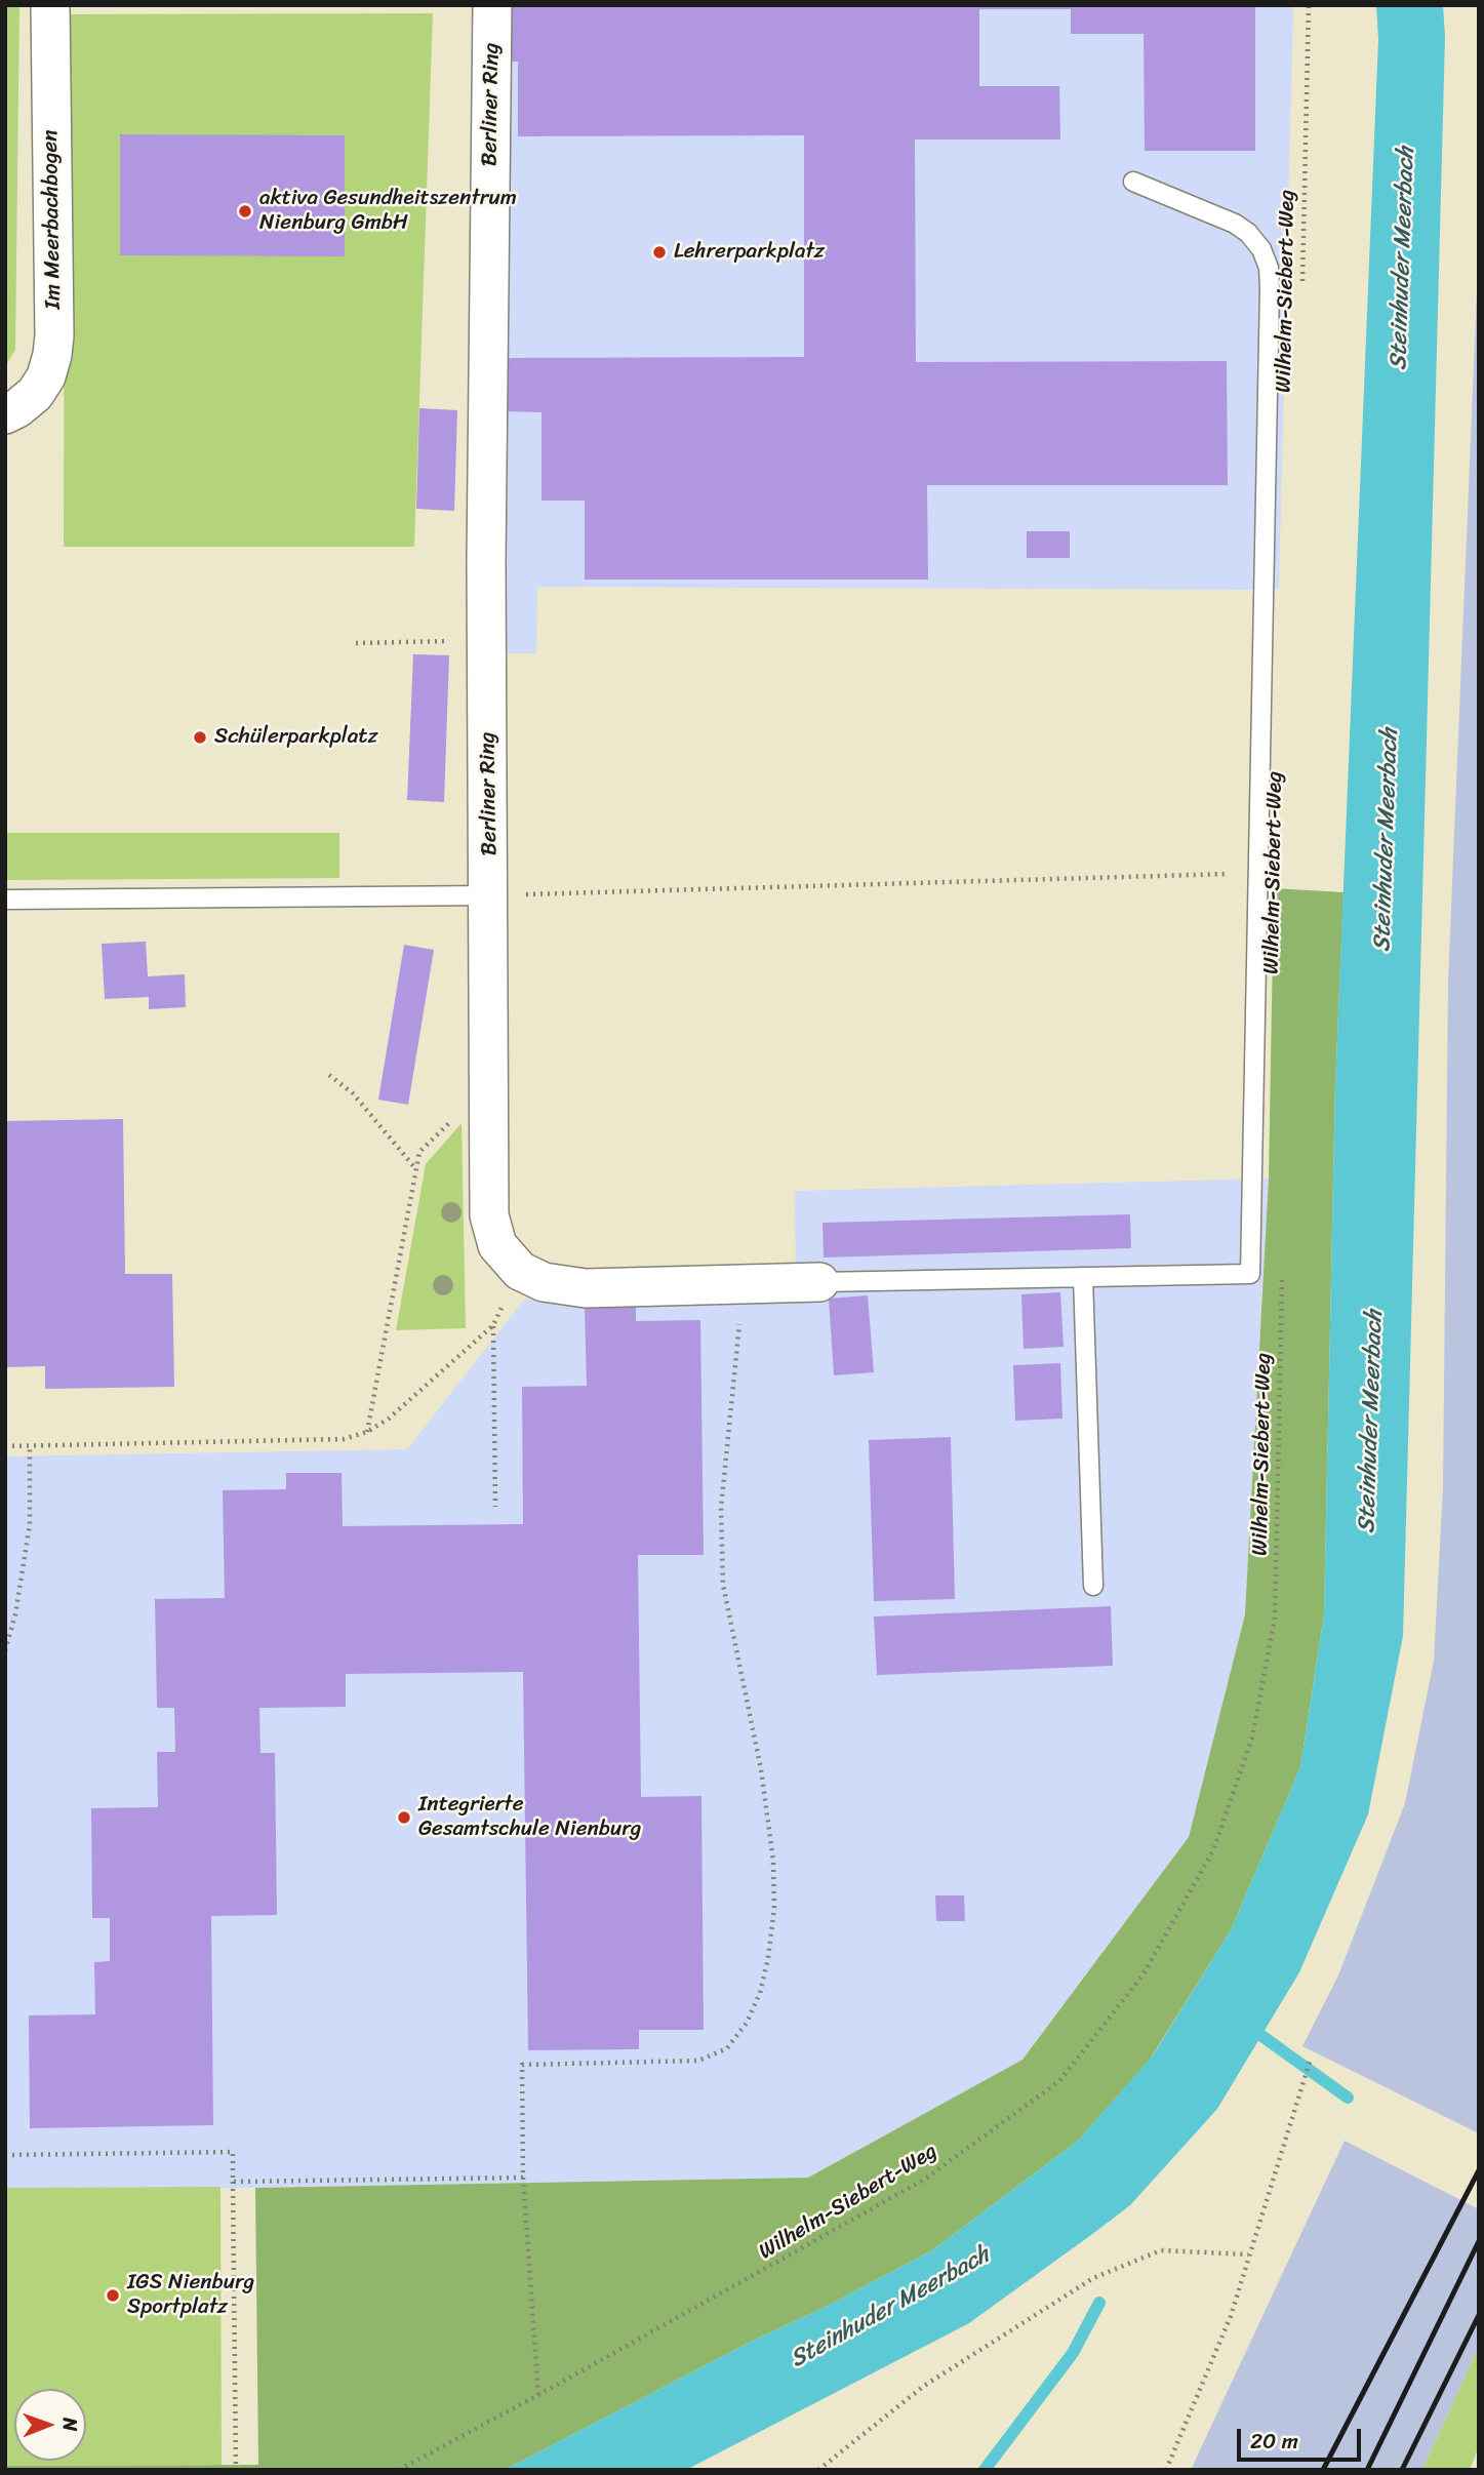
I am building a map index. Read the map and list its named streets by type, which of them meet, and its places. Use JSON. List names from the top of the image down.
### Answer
{
  "streets": {
    "street": ["Berliner Ring", "Im Meerbachbogen"],
    "path": ["Wilhelm-Siebert-Weg"]
  },
  "water": ["Steinhuder Meerbach"],
  "places": [
    "aktiva Gesundheitszentrum Nienburg GmbH",
    "Lehrerparkplatz",
    "Schülerparkplatz",
    "Integrierte Gesamtschule Nienburg",
    "IGS Nienburg Sportplatz"
  ],
  "scale_bar": "20 m",
  "north": "right"
}
